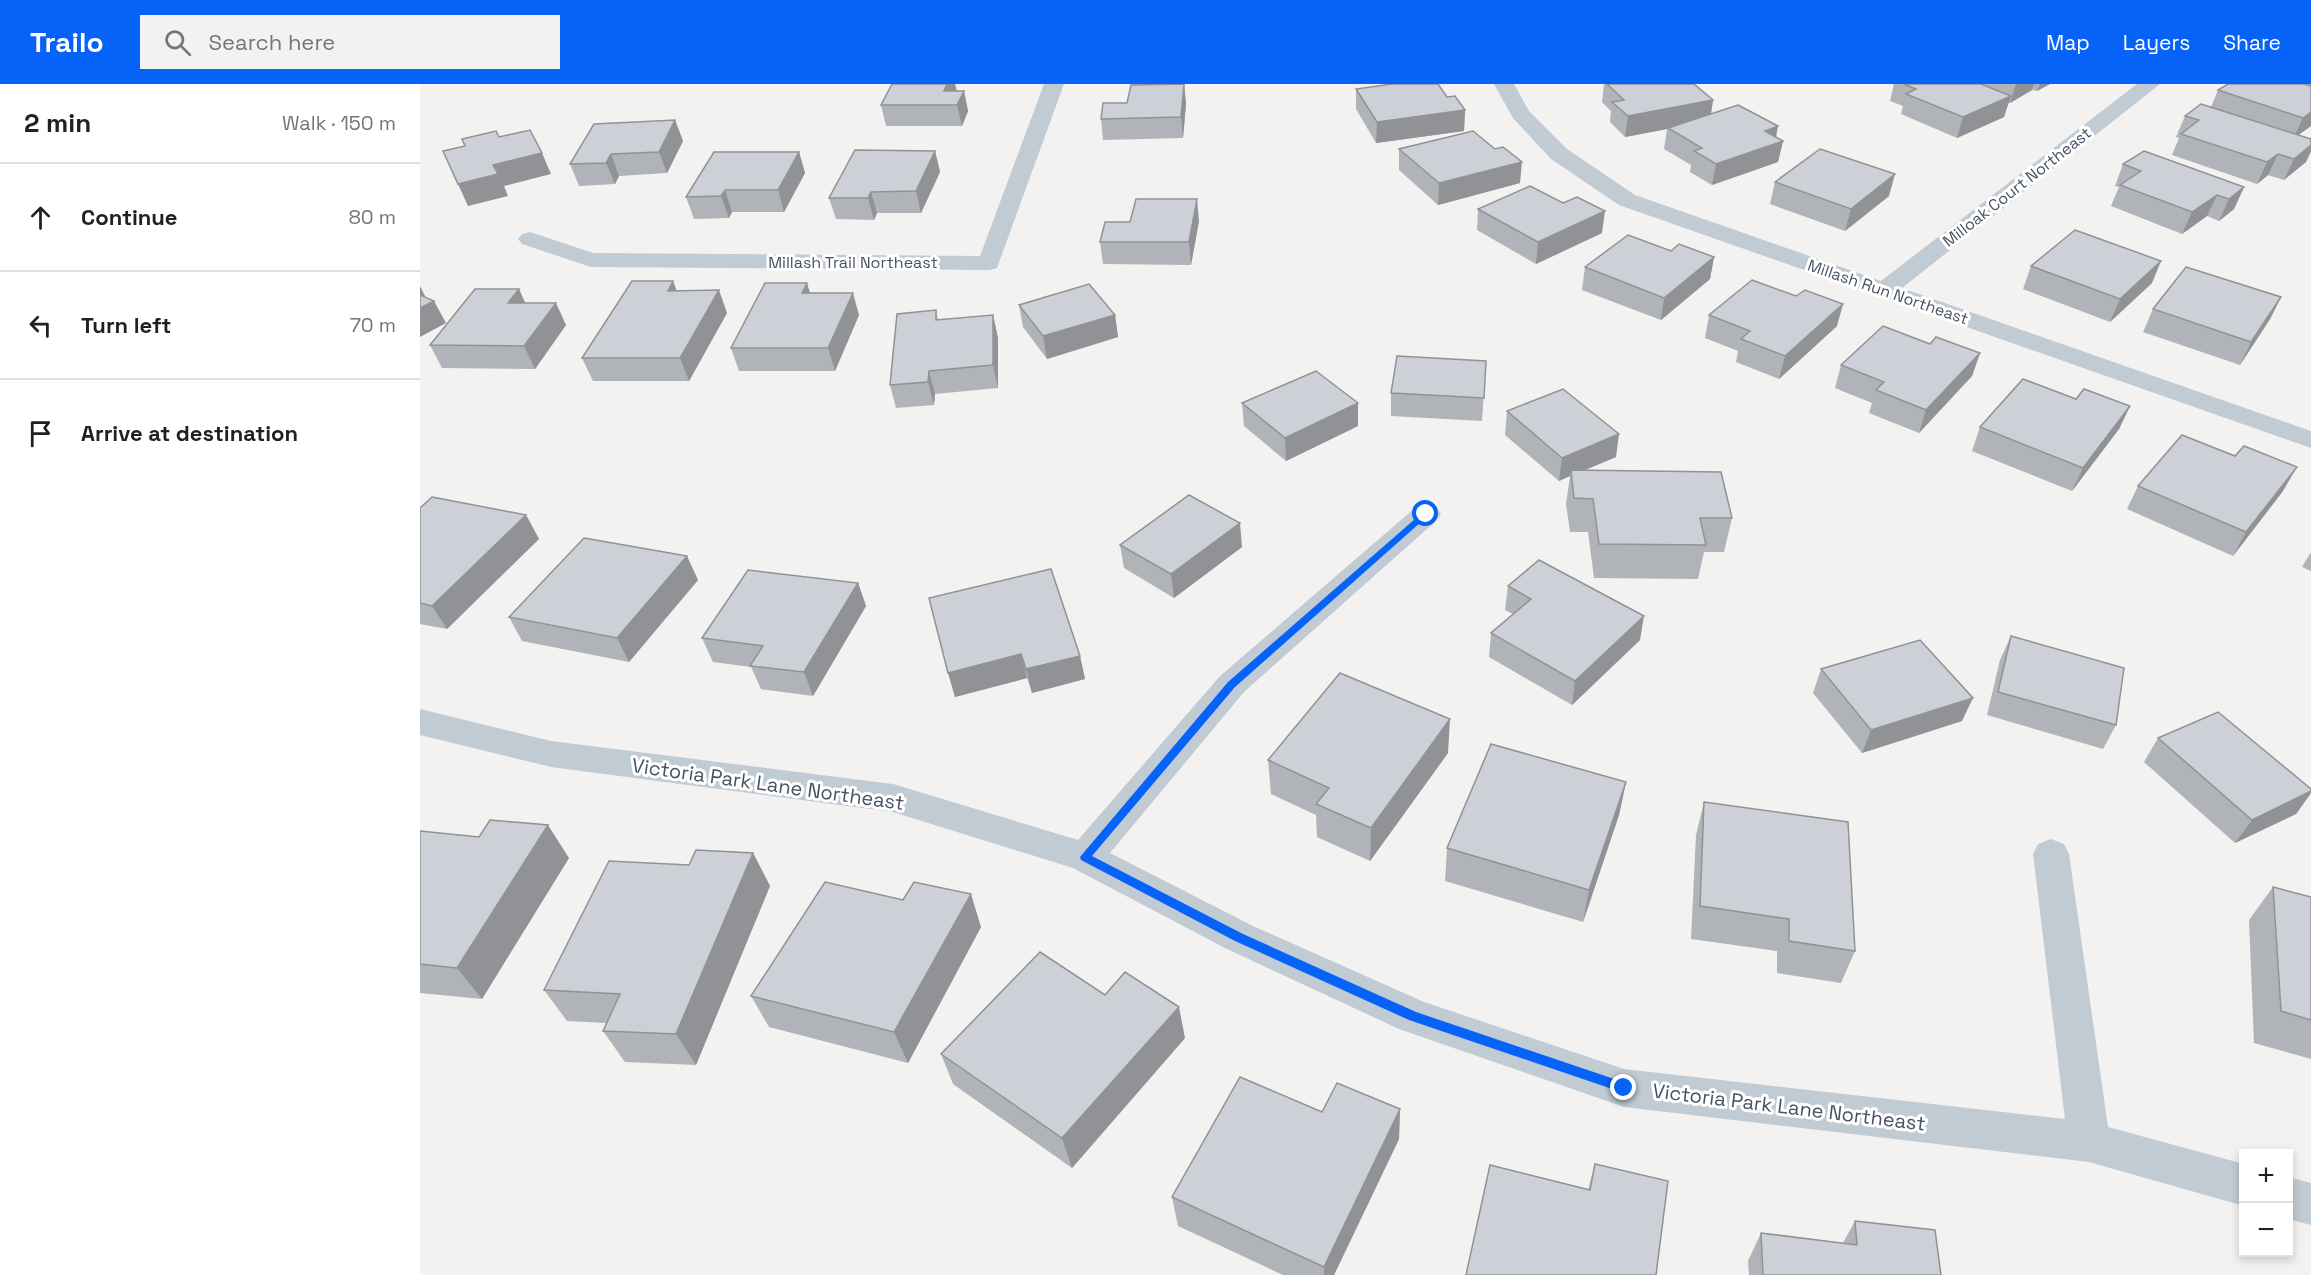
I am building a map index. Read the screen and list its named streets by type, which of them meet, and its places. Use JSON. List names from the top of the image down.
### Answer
{
  "streets": {
    "street": [
      "Milloak Court Northeast",
      "Millash Trail Northeast",
      "Millash Run Northeast",
      "Victoria Park Lane Northeast"
    ]
  },
  "crossings": [
    ["Milloak Court Northeast", "Millash Run Northeast"]
  ],
  "page": {
    "header": "Trailo",
    "search": "Search here",
    "nav": ["Map", "Layers", "Share"],
    "heading": ["2 min", "Walk · 150 m"],
    "list": [
      ["Continue", "80 m"],
      ["Turn left", "70 m"],
      "Arrive at destination"
    ],
    "map_buttons": ["+", "−"]
  }
}
